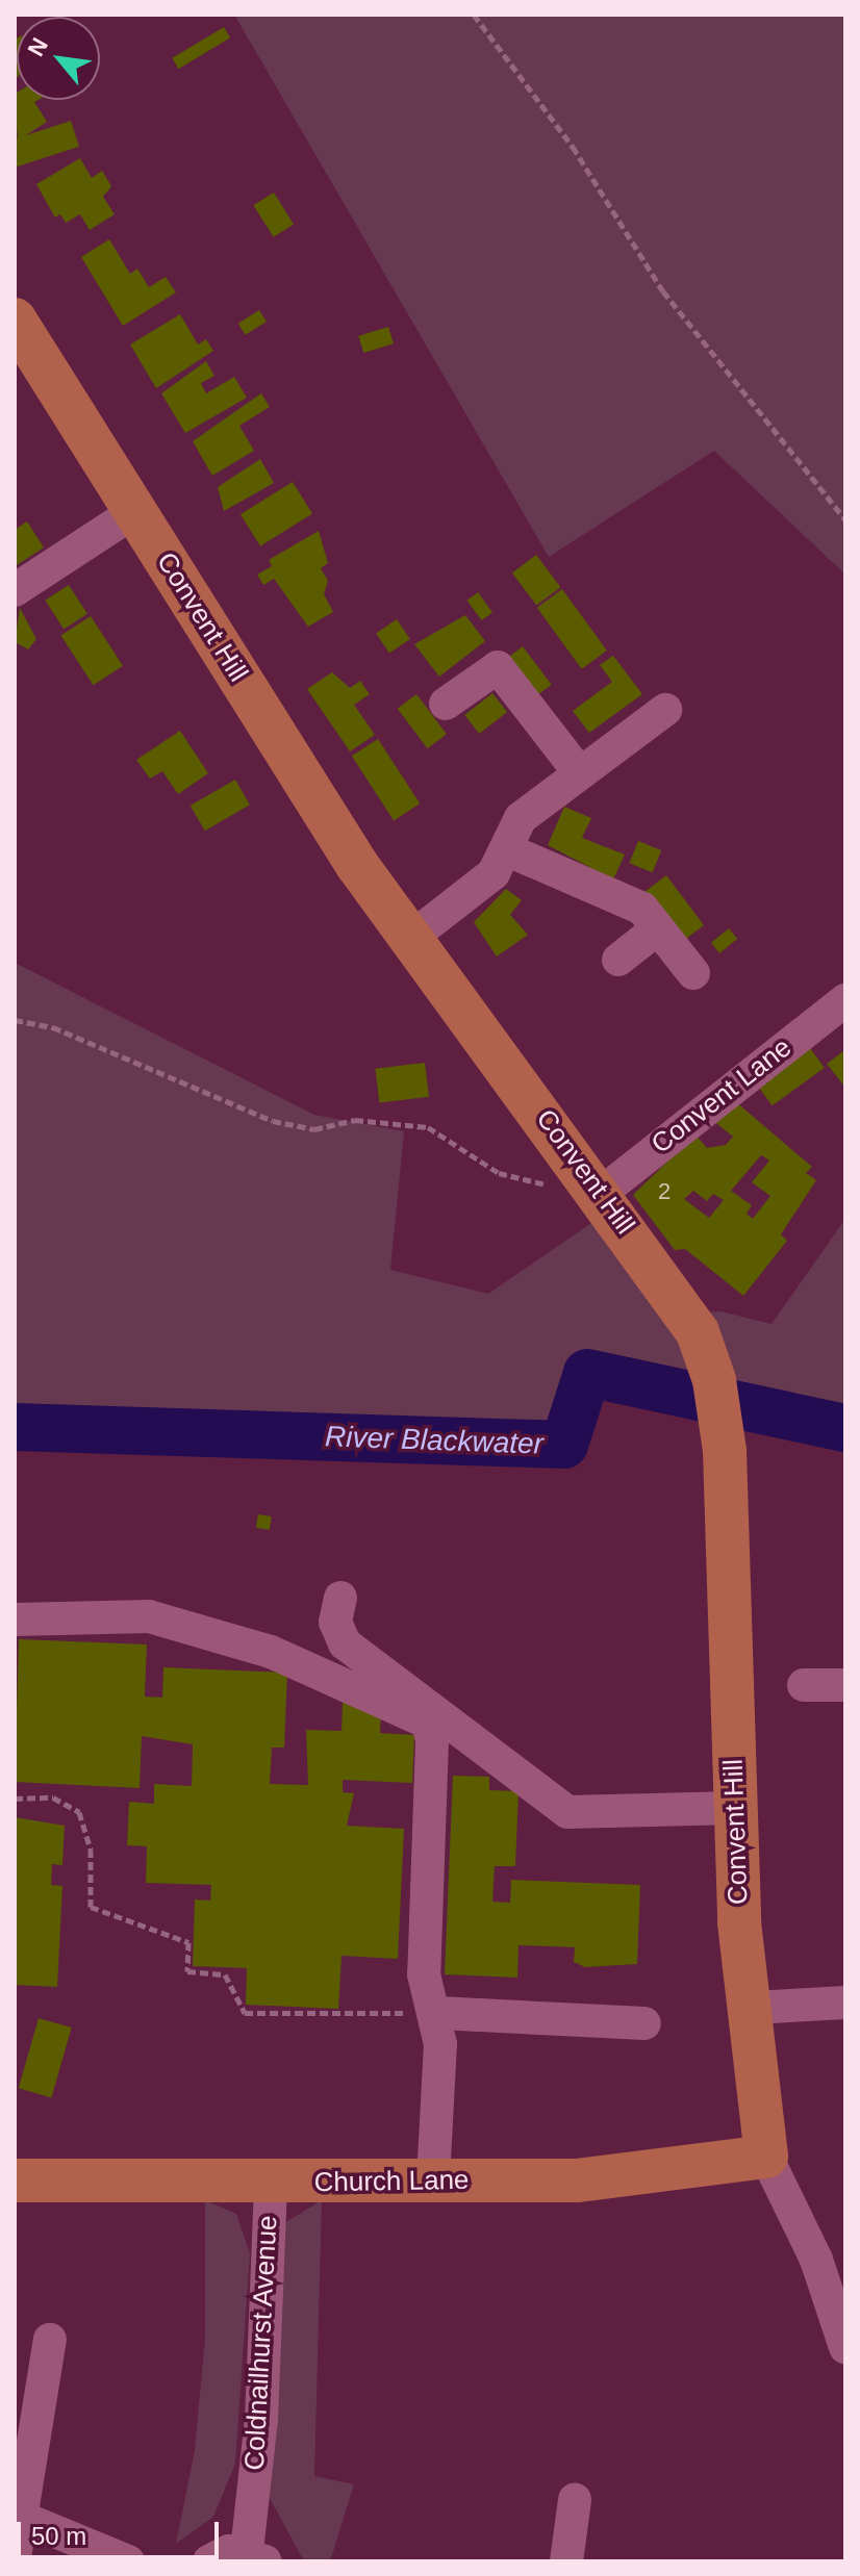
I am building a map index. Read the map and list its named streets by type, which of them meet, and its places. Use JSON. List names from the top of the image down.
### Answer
{
  "streets": {
    "main road": ["Convent Hill", "Church Lane"],
    "street": ["Convent Lane", "Coldnailhurst Avenue"]
  },
  "crossings": [
    ["Convent Hill", "Convent Lane"],
    ["Convent Hill", "Church Lane"],
    ["Church Lane", "Coldnailhurst Avenue"]
  ],
  "water": ["River Blackwater"],
  "house_numbers": ["2"],
  "scale_bar": "50 m",
  "north": "top left"
}
